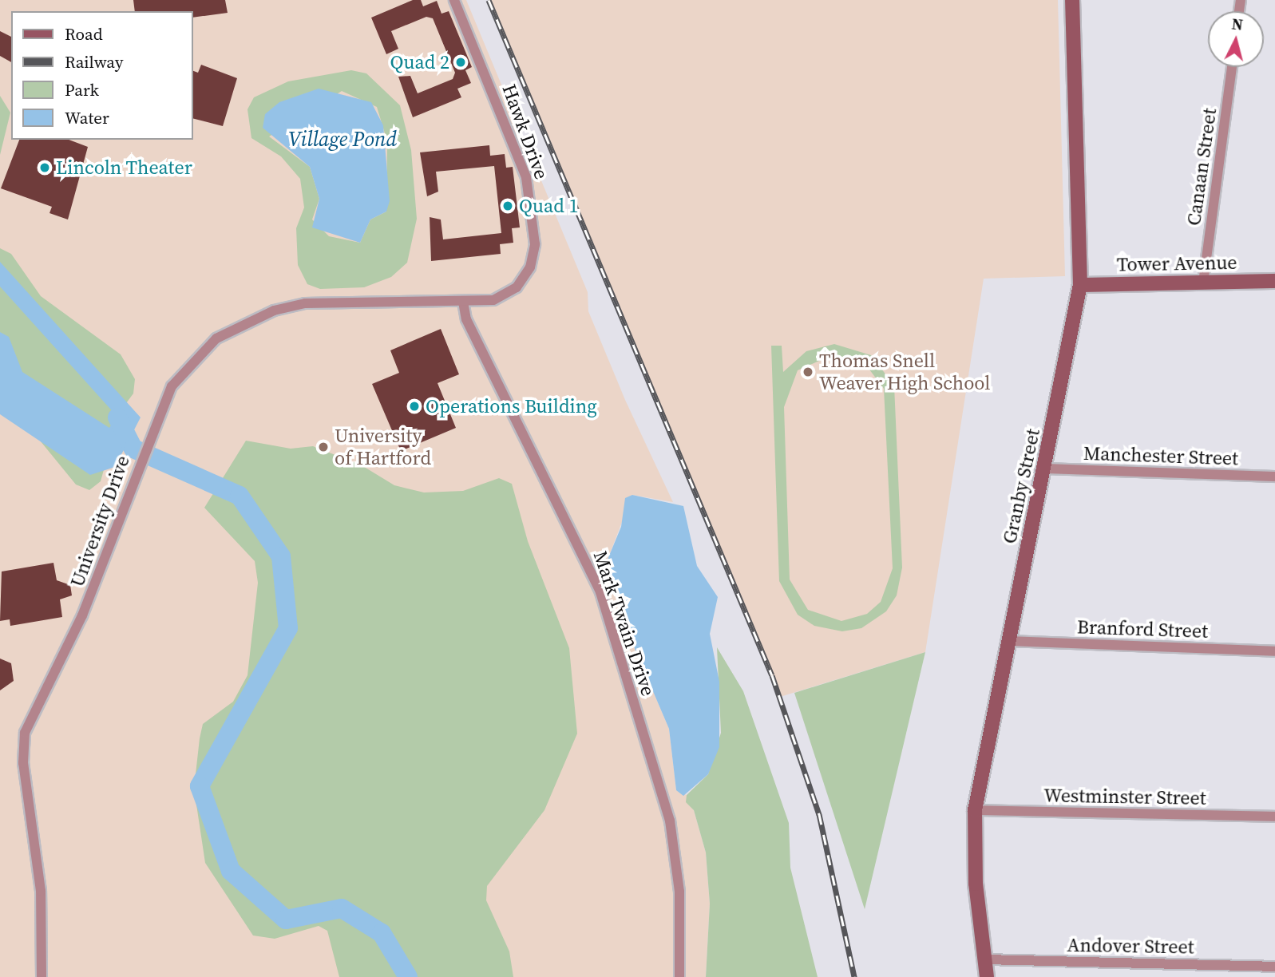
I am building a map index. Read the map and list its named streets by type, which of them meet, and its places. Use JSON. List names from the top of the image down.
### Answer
{
  "streets": {
    "main road": ["Tower Avenue", "Granby Street"],
    "street": [
      "Hawk Drive",
      "Canaan Street",
      "Manchester Street",
      "University Drive",
      "Mark Twain Drive",
      "Branford Street",
      "Westminster Street",
      "Andover Street"
    ]
  },
  "crossings": [
    ["Hawk Drive", "University Drive"],
    ["Hawk Drive", "Mark Twain Drive"],
    ["Canaan Street", "Tower Avenue"],
    ["Tower Avenue", "Granby Street"],
    ["Manchester Street", "Granby Street"],
    ["Granby Street", "Branford Street"],
    ["Granby Street", "Westminster Street"],
    ["Granby Street", "Andover Street"],
    ["University Drive", "Mark Twain Drive"]
  ],
  "water": ["Village Pond"],
  "places": [
    "Quad 2",
    "Lincoln Theater",
    "Quad 1",
    "Thomas Snell Weaver High School",
    "Operations Building",
    "University of Hartford"
  ],
  "legend": [
    "Road",
    "Railway",
    "Park",
    "Water"
  ],
  "north": "top"
}
